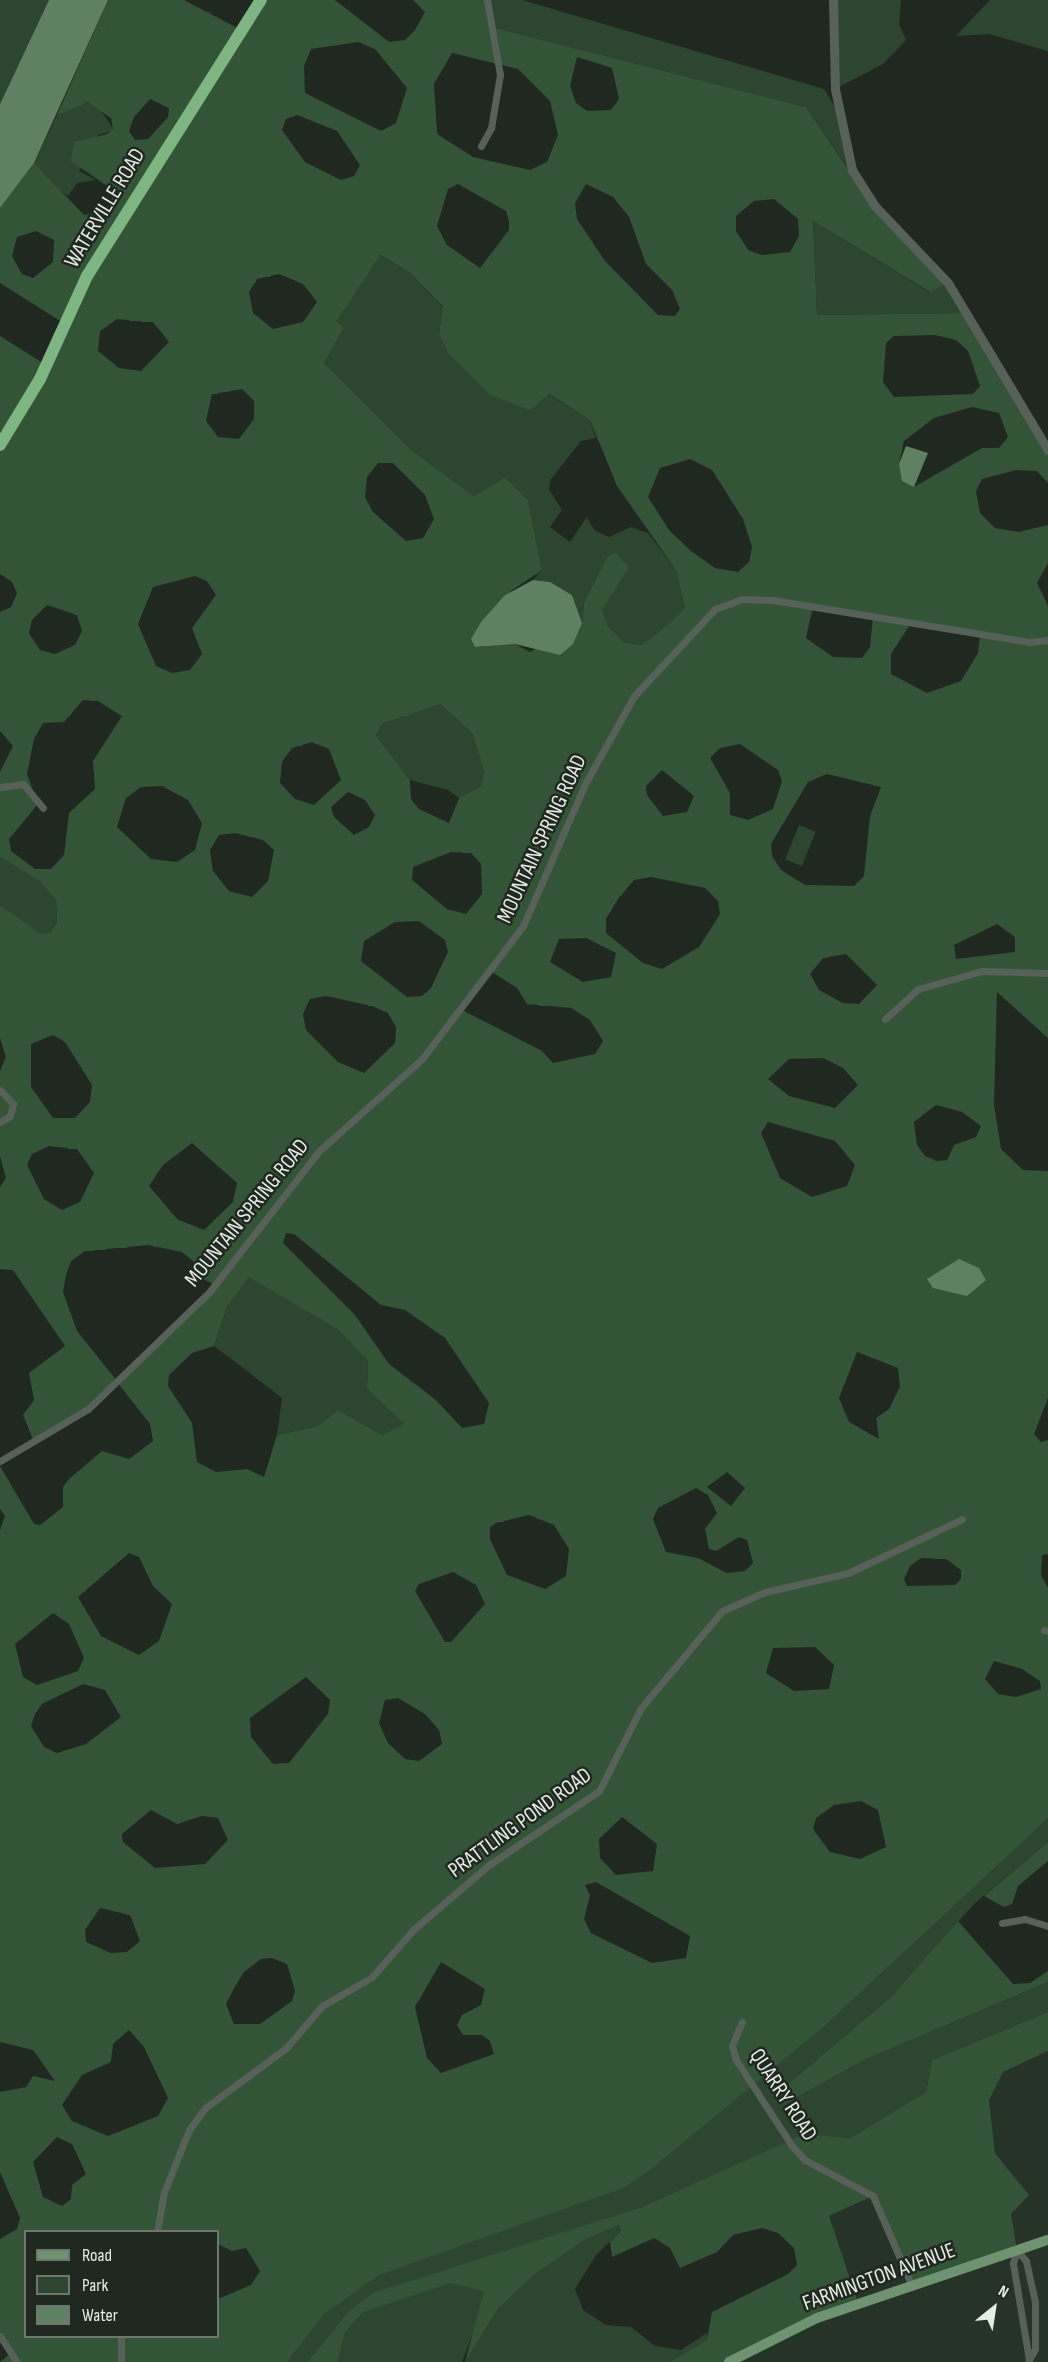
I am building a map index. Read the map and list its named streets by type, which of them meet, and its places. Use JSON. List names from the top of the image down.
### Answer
{
  "streets": {
    "highway": ["WATERVILLE ROAD"],
    "main road": ["FARMINGTON AVENUE"],
    "street": ["MOUNTAIN SPRING ROAD", "PRATTLING POND ROAD", "QUARRY ROAD"]
  },
  "crossings": [
    ["QUARRY ROAD", "FARMINGTON AVENUE"]
  ],
  "legend": ["Road", "Park", "Water"],
  "north": "top right"
}
